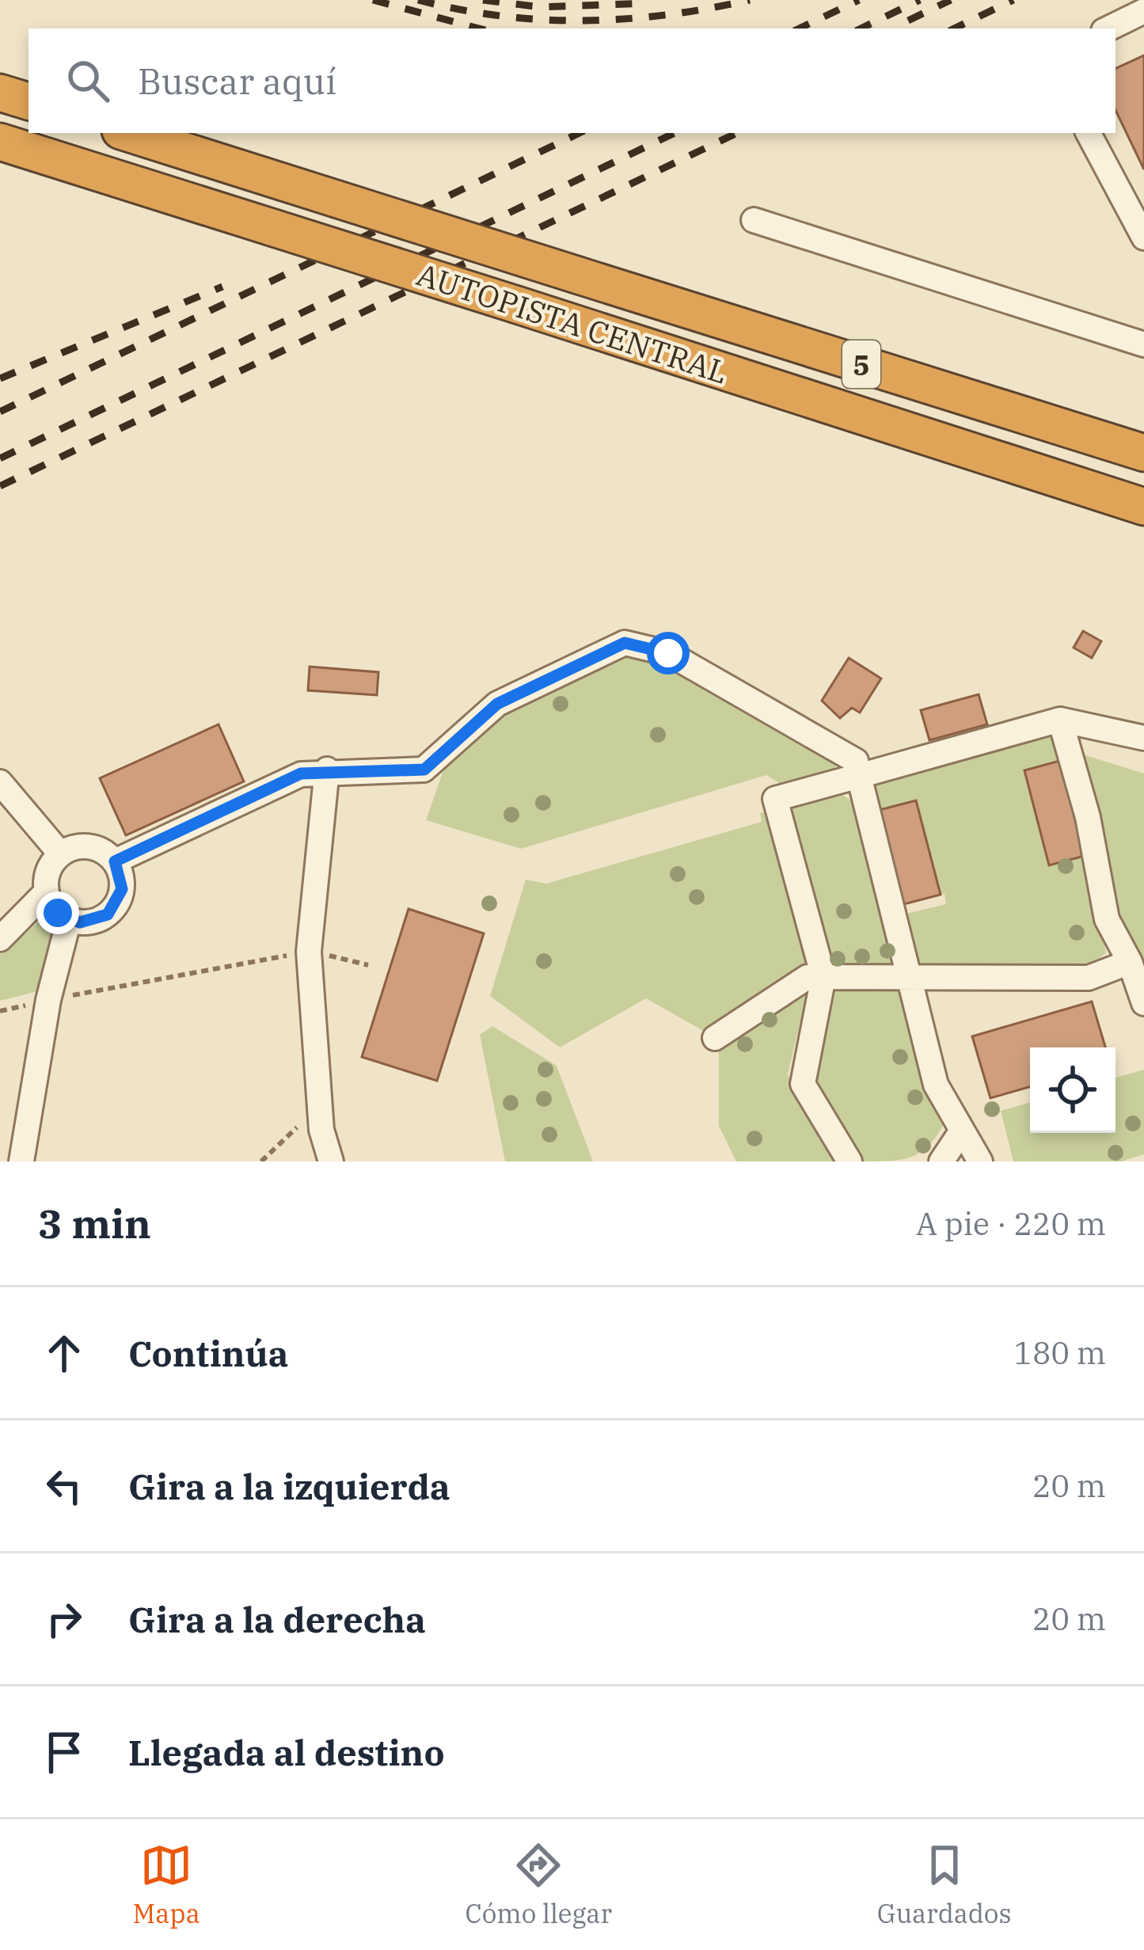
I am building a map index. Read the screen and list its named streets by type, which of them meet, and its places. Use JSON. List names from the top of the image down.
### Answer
{
  "streets": {
    "highway": ["AUTOPISTA CENTRAL", "5"]
  },
  "page": {
    "search": "Buscar aquí",
    "heading": ["3 min", "A pie · 220 m"],
    "list": [
      ["Continúa", "180 m"],
      ["Gira a la izquierda", "20 m"],
      ["Gira a la derecha", "20 m"],
      "Llegada al destino"
    ],
    "nav": ["Mapa", "Cómo llegar", "Guardados"]
  }
}
